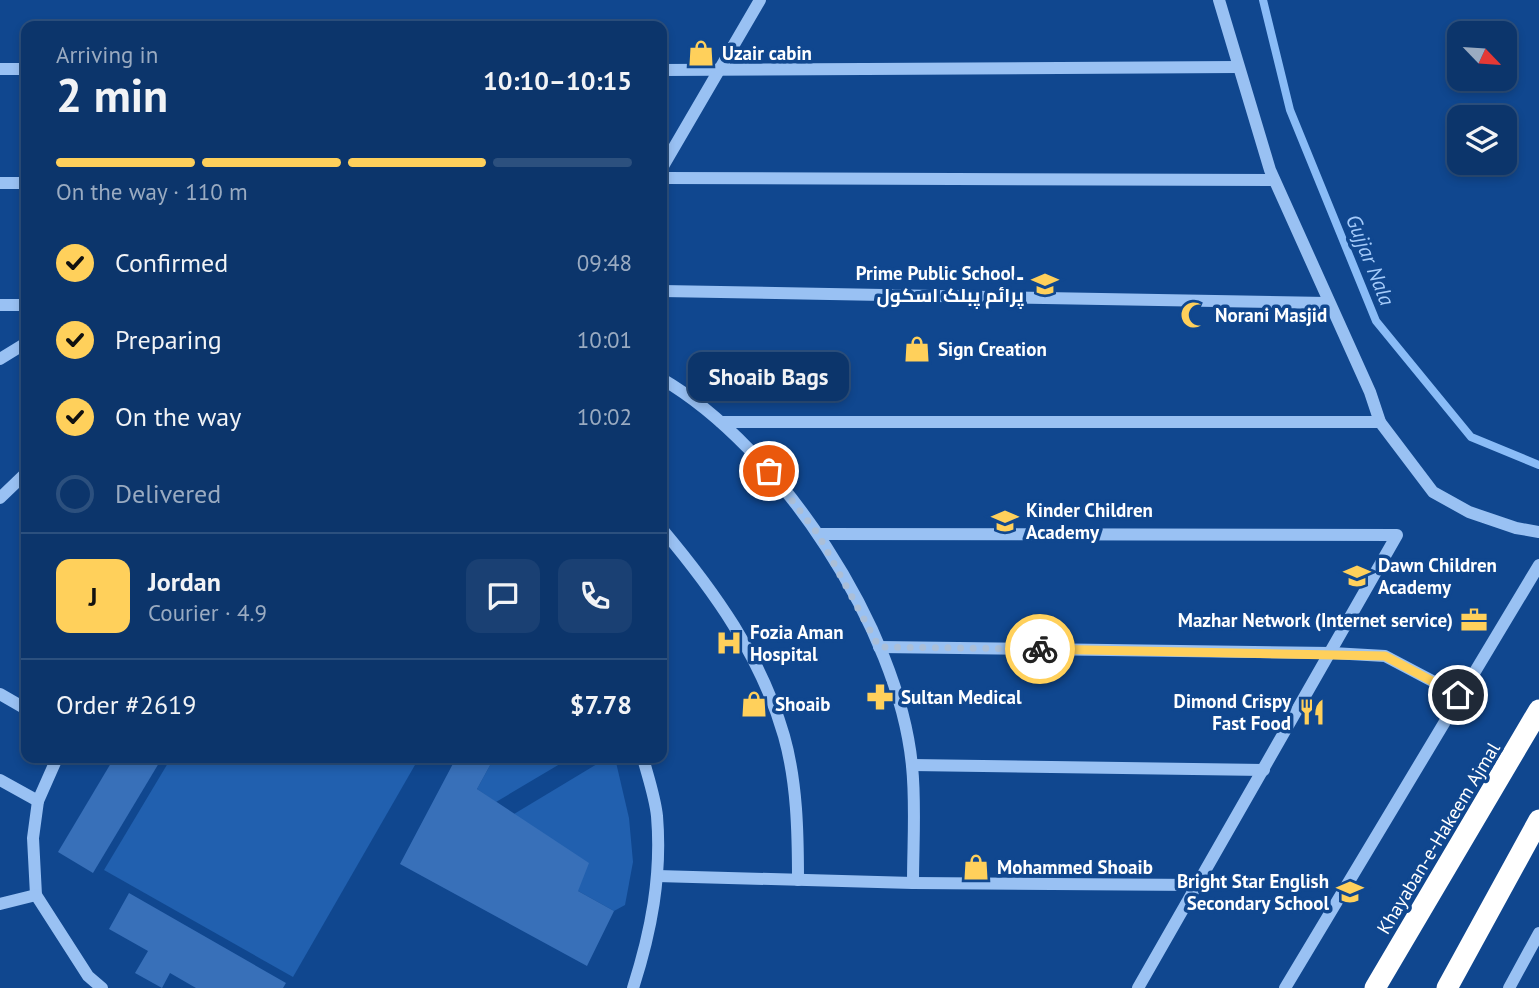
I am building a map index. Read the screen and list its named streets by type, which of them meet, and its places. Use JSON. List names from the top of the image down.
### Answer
{
  "streets": {
    "highway": ["Khayaban-e-Hakeem Ajmal"]
  },
  "water": ["Gujjar Nala"],
  "places": {
    "shop": [
      "Uzair cabin",
      "Sign Creation",
      "Shoaib",
      "Mohammed Shoaib"
    ],
    "school or university": [
      "Prime Public School۔ پرائم پبلک اسکول",
      "Kinder Children Academy",
      "Dawn Children Academy",
      "Bright Star English Secondary School"
    ],
    "mosque": ["Norani Masjid"],
    "other": ["Shoaib Bags"],
    "office": ["Mazhar Network (Internet service)"],
    "hospital": ["Fozia Aman Hospital"],
    "pharmacy": ["Sultan Medical"],
    "restaurant": ["Dimond Crispy Fast Food"]
  },
  "north": "bottom right",
  "page": {
    "heading": ["2 min", "Arriving in", "10:10–10:15"],
    "panel": [
      "Jordan",
      "Courier · 4.9",
      "Order #2619",
      "$7.78"
    ],
    "bar": "On the way · 110 m",
    "list": [
      ["Confirmed", "09:48"],
      ["Preparing", "10:01"],
      ["On the way", "10:02"],
      "Delivered"
    ],
    "bubble": "Shoaib Bags",
    "round": "J"
  }
}
